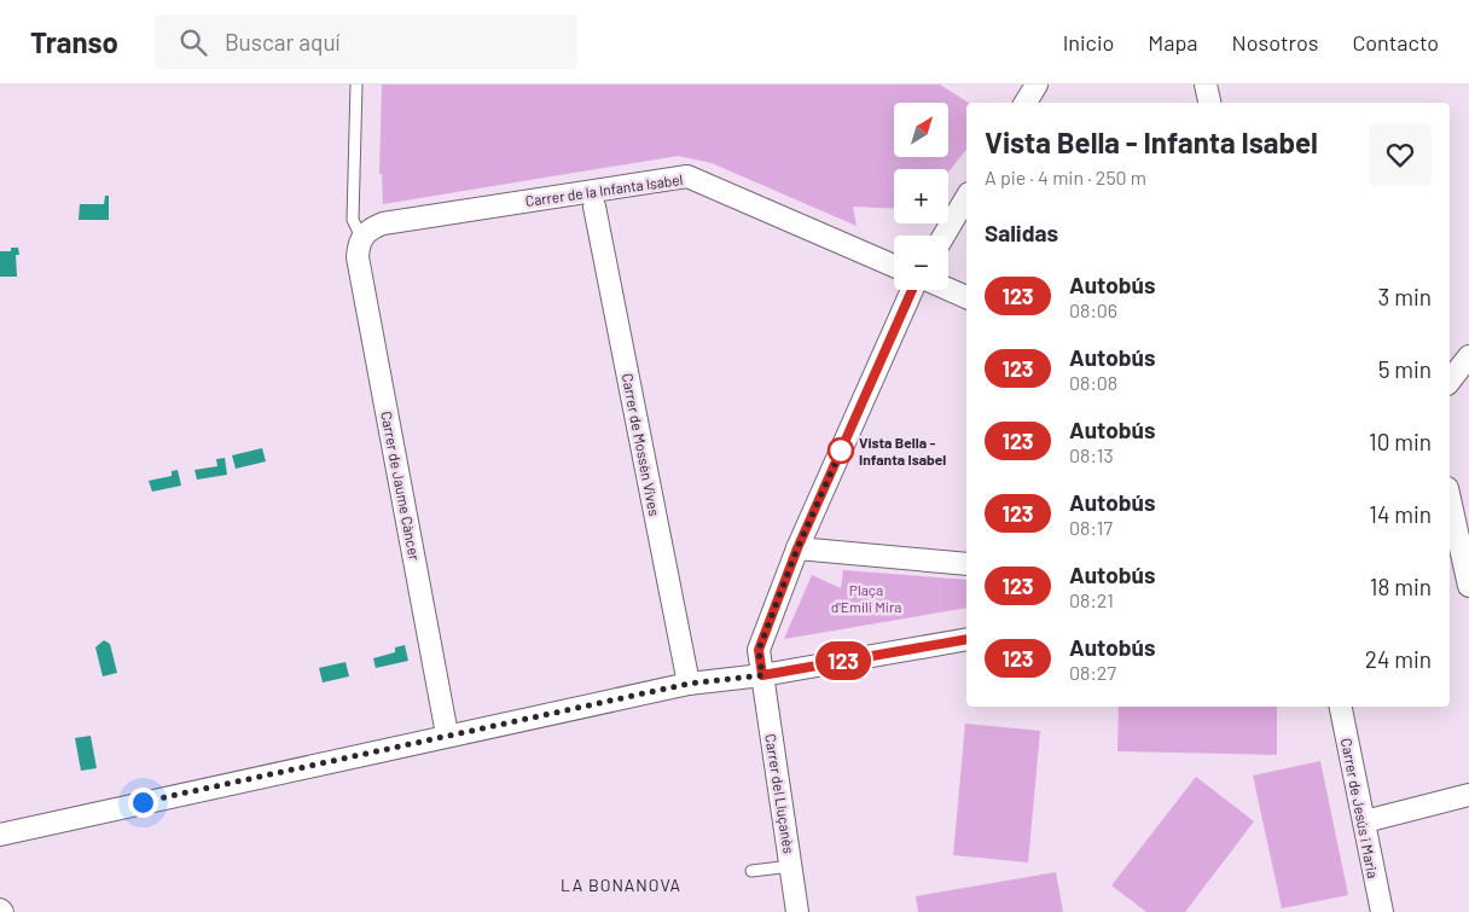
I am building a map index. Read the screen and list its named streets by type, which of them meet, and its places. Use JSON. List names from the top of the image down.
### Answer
{
  "streets": {
    "street": [
      "Carrer de la Infanta Isabel",
      "Carrer de Mossèn Vives",
      "Carrer de Jaume Càncer",
      "Carrer del Lluçanès",
      "Carrer de Jesús i Maria"
    ]
  },
  "crossings": [
    ["Carrer de la Infanta Isabel", "Carrer de Jaume Càncer"]
  ],
  "districts": ["LA BONANOVA"],
  "parks": ["Plaça d'Emili Mira"],
  "places": ["Vista Bella - Infanta Isabel"],
  "lines": ["bus line 123"],
  "north": "top right",
  "page": {
    "header": "Transo",
    "search": "Buscar aquí",
    "nav": [
      "Inicio",
      "Mapa",
      "Nosotros",
      "Contacto"
    ],
    "on_map": "123",
    "map_buttons": ["+", "−"],
    "heading": [
      ["Vista Bella - Infanta Isabel", "A pie · 4 min · 250 m"],
      "Salidas"
    ],
    "list": [
      {
        "mark": "123",
        "name": "Autobús",
        "note": "08:06",
        "value": "3 min"
      },
      {
        "mark": "123",
        "name": "Autobús",
        "note": "08:08",
        "value": "5 min"
      },
      {
        "mark": "123",
        "name": "Autobús",
        "note": "08:13",
        "value": "10 min"
      },
      {
        "mark": "123",
        "name": "Autobús",
        "note": "08:17",
        "value": "14 min"
      },
      {
        "mark": "123",
        "name": "Autobús",
        "note": "08:21",
        "value": "18 min"
      },
      {
        "mark": "123",
        "name": "Autobús",
        "note": "08:27",
        "value": "24 min"
      }
    ]
  }
}
